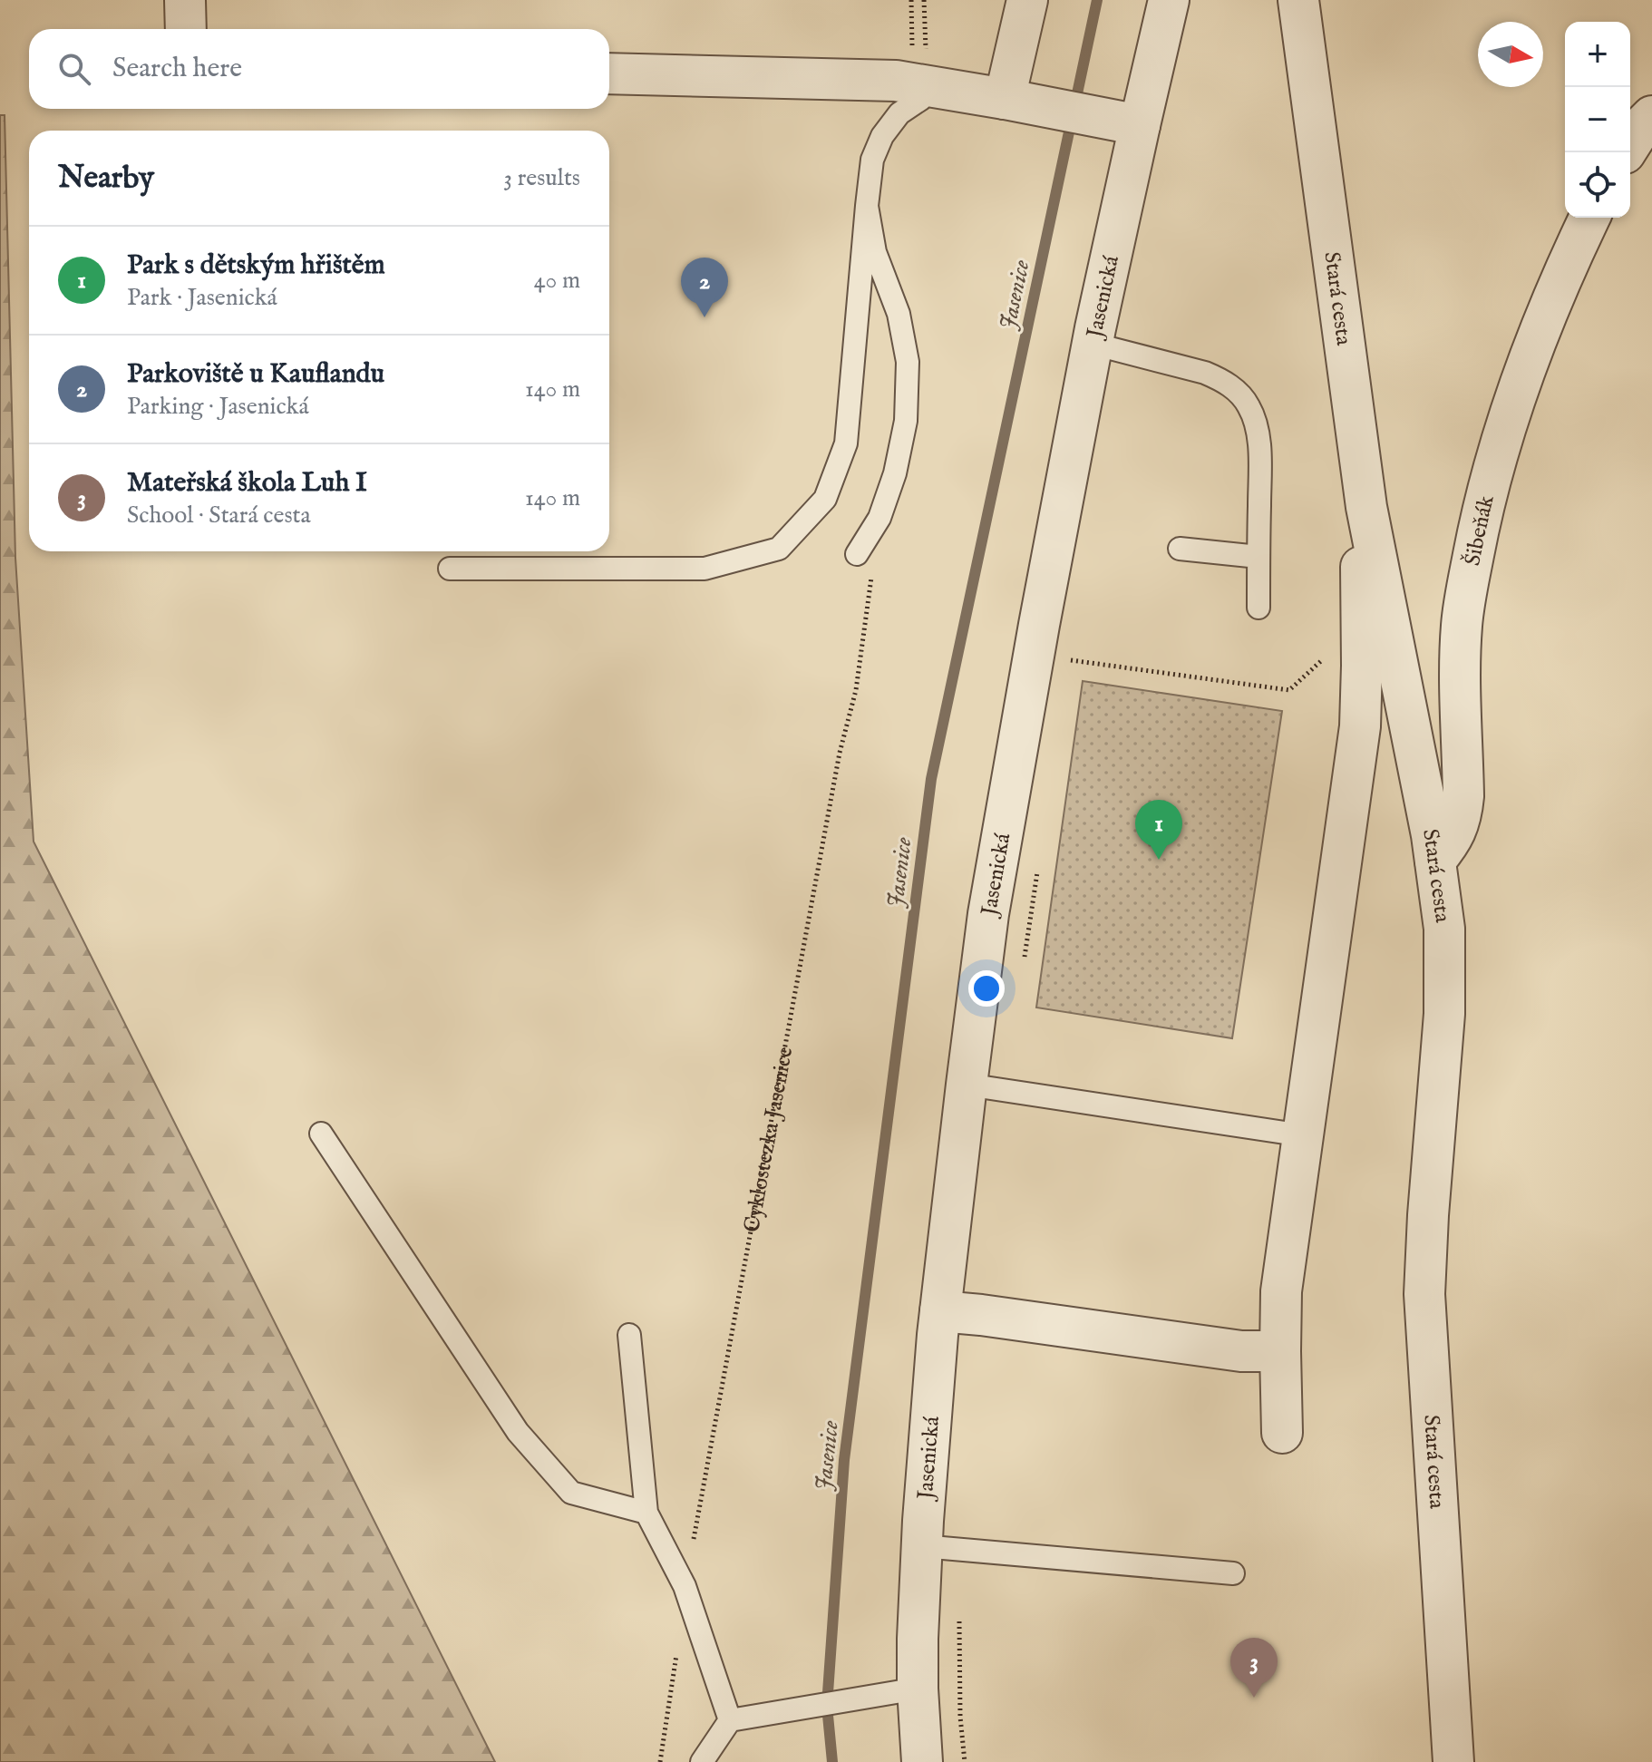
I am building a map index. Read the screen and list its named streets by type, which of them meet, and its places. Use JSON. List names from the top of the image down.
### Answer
{
  "streets": {
    "street": ["Jasenická", "Stará cesta", "Šibeňák"],
    "path": ["Cyklostezka Jasenice"]
  },
  "crossings": [
    ["Stará cesta", "Šibeňák"]
  ],
  "water": ["Jasenice"],
  "north": "right",
  "page": {
    "map_buttons": ["+", "−"],
    "search": "Search here",
    "heading": ["Nearby", "3 results"],
    "list": [
      {
        "mark": "1",
        "name": "Park s dětským hřištěm",
        "note": "Park · Jasenická",
        "value": "40 m"
      },
      {
        "mark": "2",
        "name": "Parkoviště u Kauflandu",
        "note": "Parking · Jasenická",
        "value": "140 m"
      },
      {
        "mark": "3",
        "name": "Mateřská škola Luh I",
        "note": "School · Stará cesta",
        "value": "140 m"
      }
    ],
    "pins": ["2", "1", "3"]
  }
}
